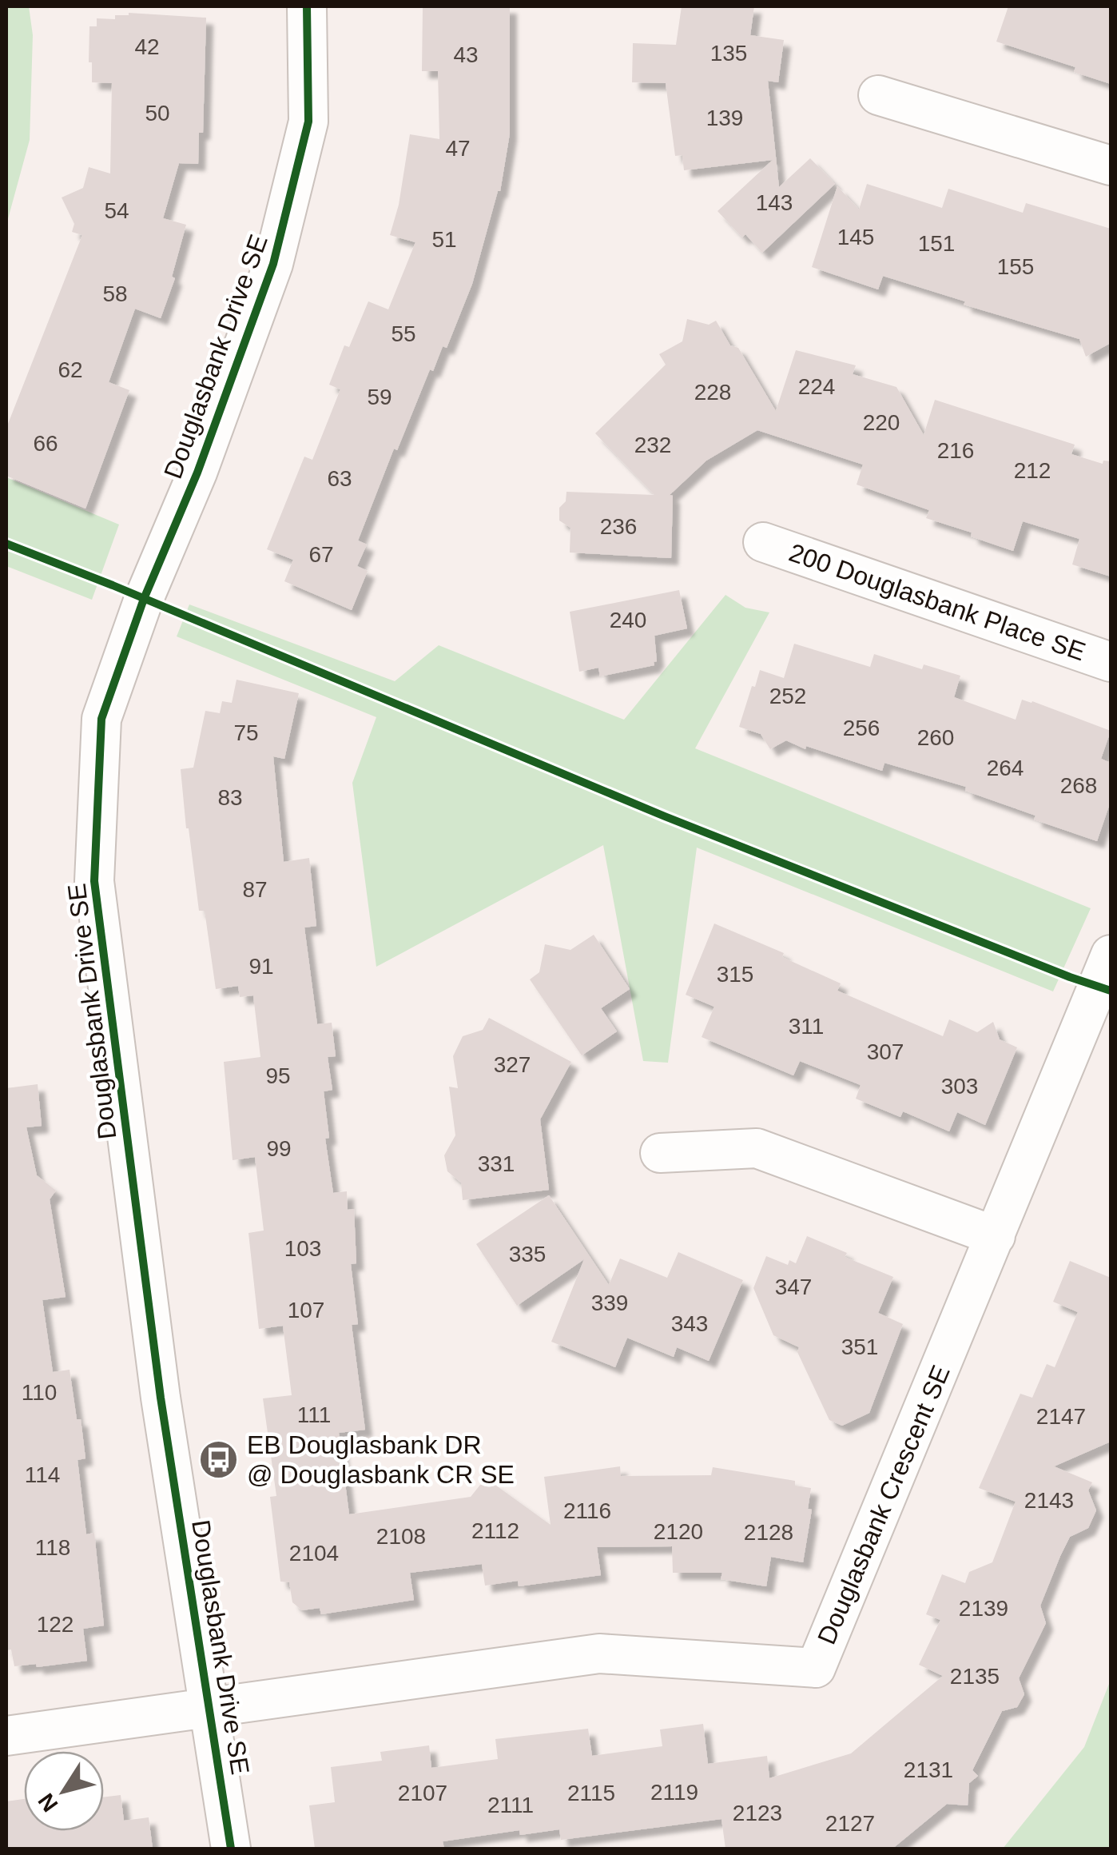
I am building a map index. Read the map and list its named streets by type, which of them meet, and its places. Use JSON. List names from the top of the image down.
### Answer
{
  "streets": {
    "street": ["Douglasbank Drive SE", "200 Douglasbank Place SE", "Douglasbank Crescent SE"]
  },
  "crossings": [
    ["Douglasbank Drive SE", "Douglasbank Crescent SE"]
  ],
  "places": {
    "bus stop": ["EB Douglasbank DR @ Douglasbank CR SE"]
  },
  "house_numbers": [
    "42",
    "135",
    "43",
    "50",
    "139",
    "47",
    "143",
    "54",
    "145",
    "51",
    "151",
    "155",
    "58",
    "55",
    "62",
    "224",
    "228",
    "59",
    "220",
    "66",
    "232",
    "216",
    "212",
    "63",
    "236",
    "67",
    "240",
    "252",
    "256",
    "75",
    "260",
    "264",
    "268",
    "83",
    "87",
    "91",
    "315",
    "311",
    "307",
    "327",
    "95",
    "303",
    "99",
    "331",
    "103",
    "335",
    "347",
    "339",
    "107",
    "343",
    "351",
    "110",
    "111",
    "2147",
    "114",
    "2143",
    "2116",
    "2112",
    "2120",
    "2128",
    "2108",
    "118",
    "2104",
    "2139",
    "122",
    "2135",
    "2131",
    "2119",
    "2107",
    "2115",
    "2111",
    "2123",
    "2127"
  ],
  "north": "bottom left"
}
